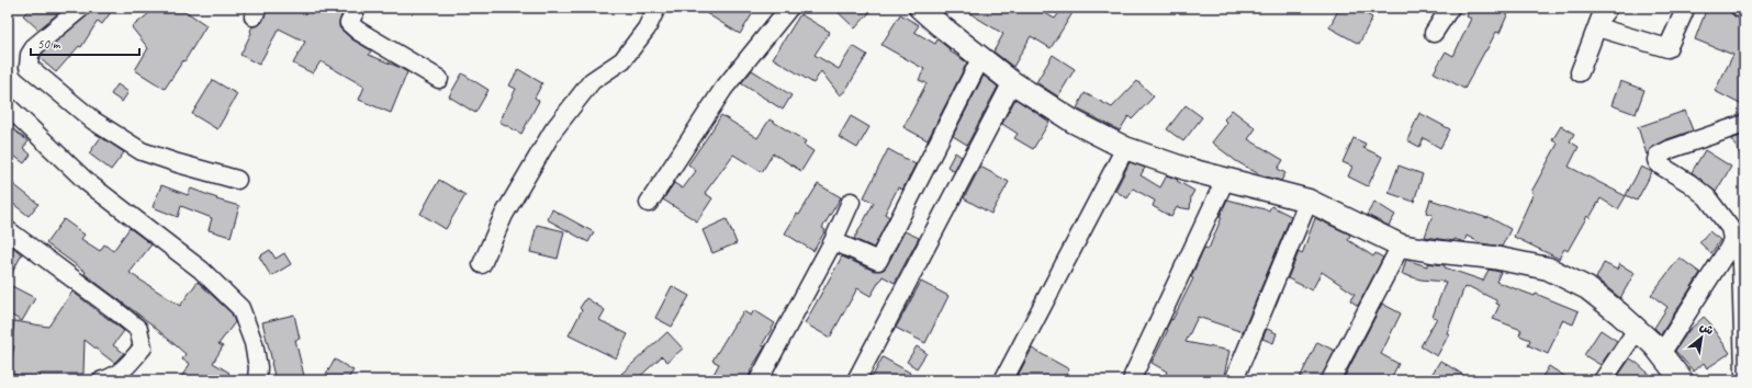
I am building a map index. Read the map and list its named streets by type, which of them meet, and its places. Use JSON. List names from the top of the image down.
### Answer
{
  "scale_bar": "50 m",
  "north": "top right"
}
